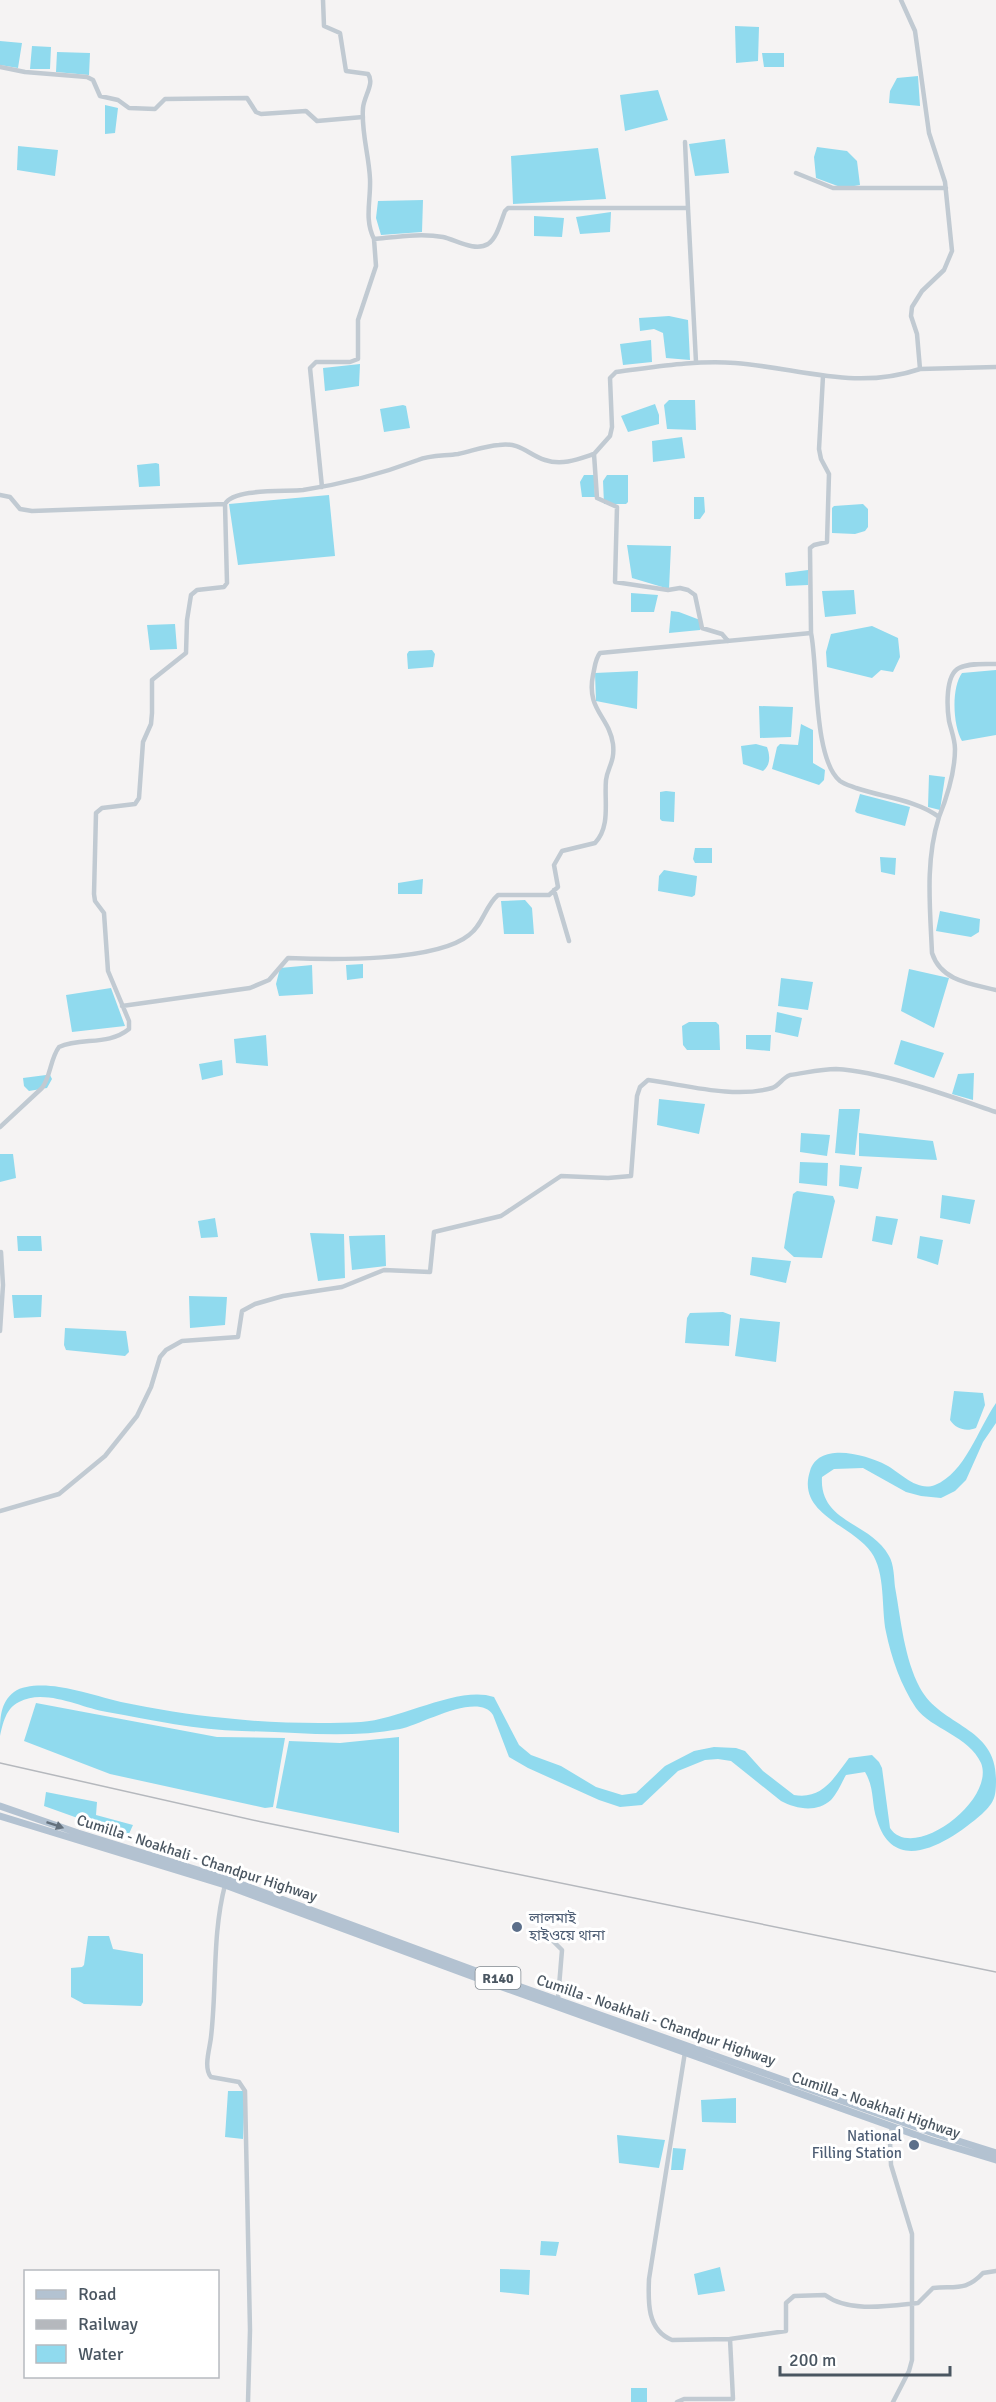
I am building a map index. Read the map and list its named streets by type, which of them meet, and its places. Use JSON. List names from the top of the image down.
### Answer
{
  "streets": {
    "main road": ["Cumilla - Noakhali - Chandpur Highway", "R140", "Cumilla - Noakhali Highway"]
  },
  "crossings": [
    ["Cumilla - Noakhali - Chandpur Highway", "Cumilla - Noakhali Highway"]
  ],
  "places": ["লালমাই হাইওয়ে থানা", "National Filling Station"],
  "legend": ["Road", "Railway", "Water"],
  "scale_bar": "200 m"
}
